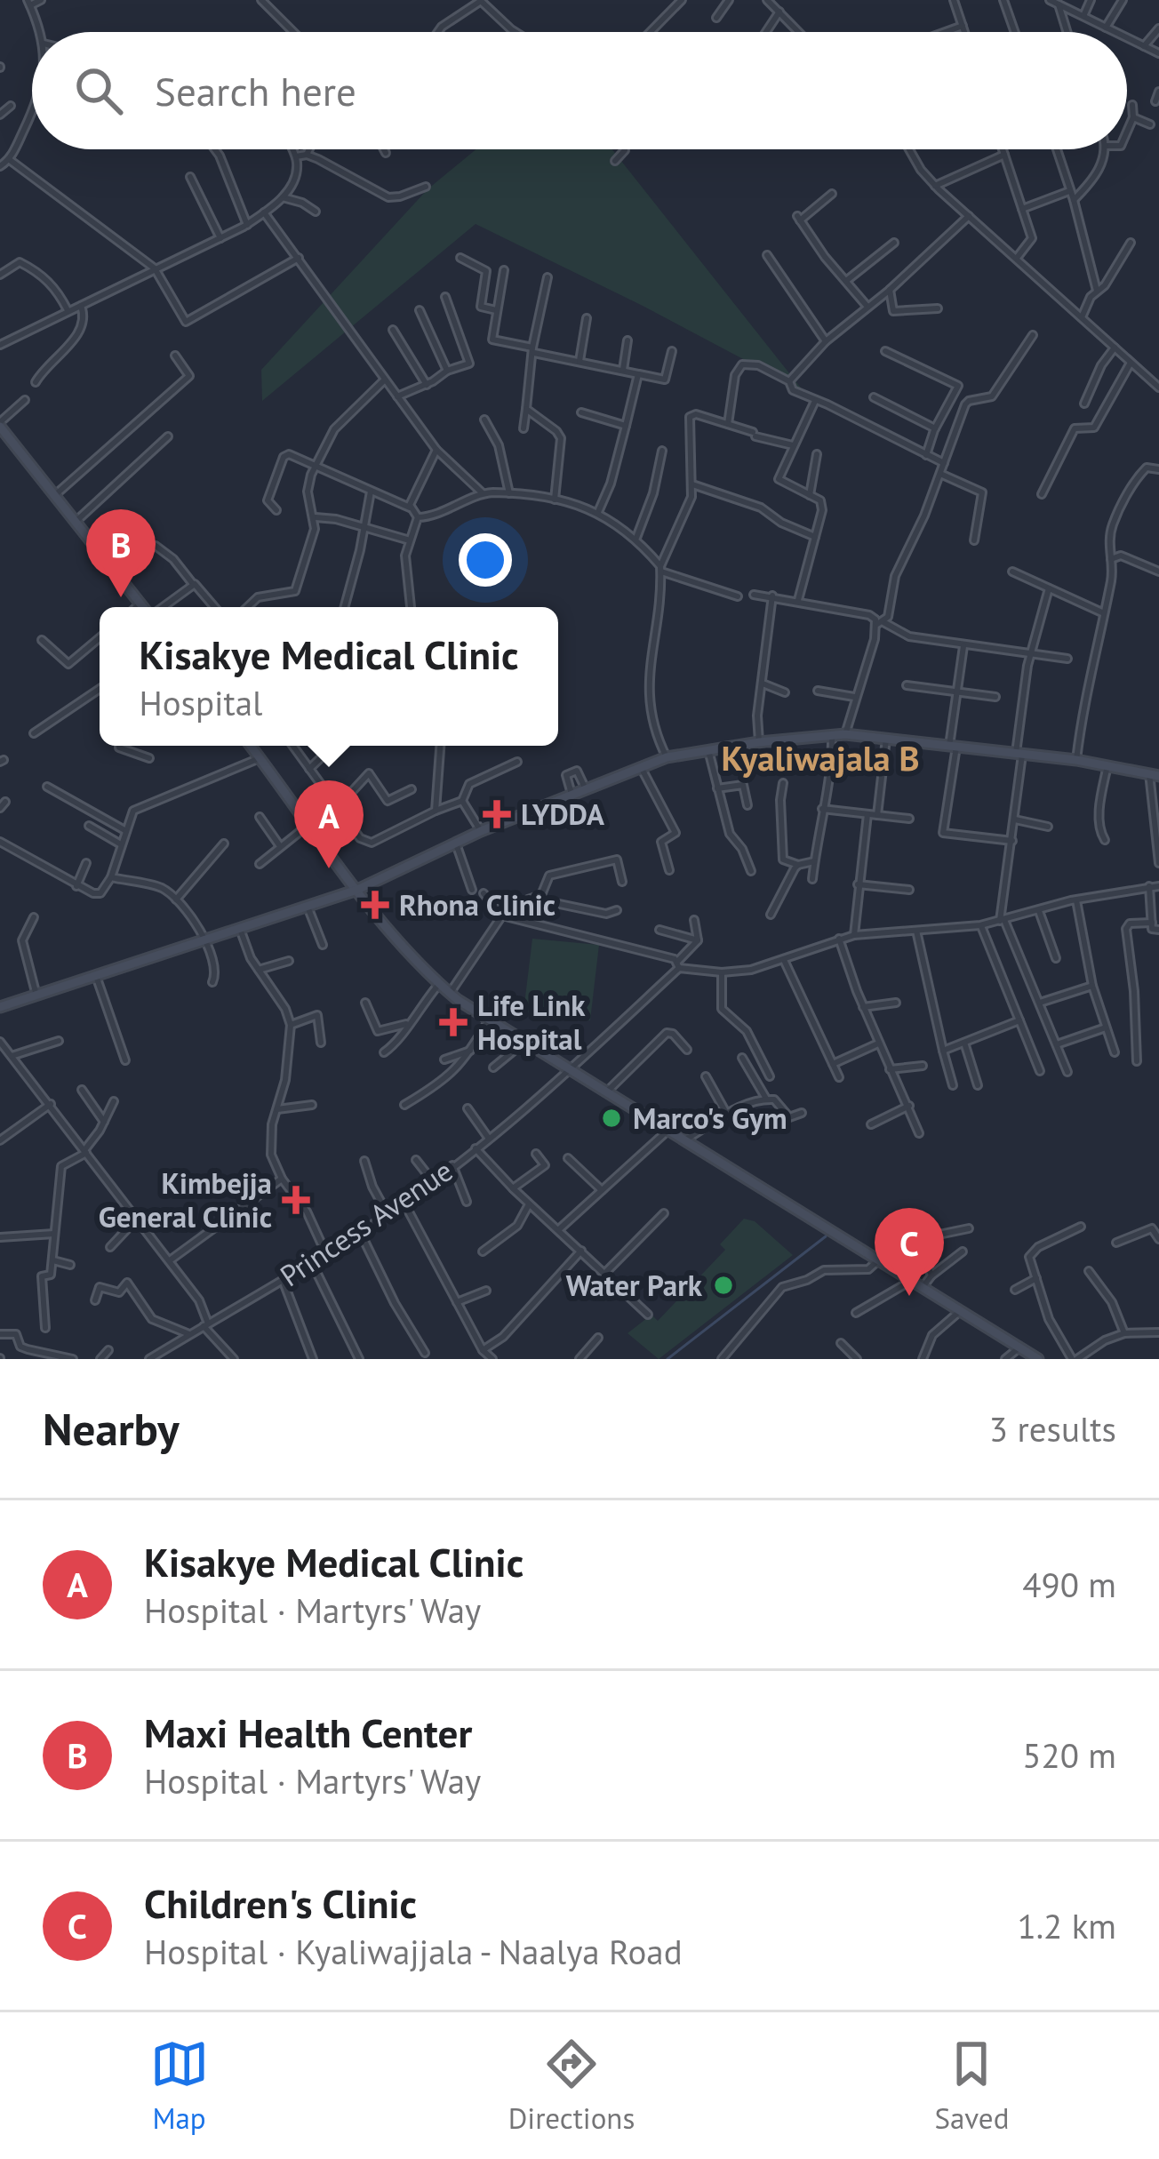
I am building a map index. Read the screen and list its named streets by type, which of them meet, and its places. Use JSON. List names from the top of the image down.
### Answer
{
  "streets": {
    "street": ["Princess Avenue"]
  },
  "districts": ["Kyaliwajala B"],
  "places": {
    "health": [
      "LYDDA",
      "Rhona Clinic",
      "Life Link Hospital",
      "Kimbejja General Clinic"
    ],
    "other": ["Marco's Gym", "Water Park"]
  },
  "page": {
    "search": "Search here",
    "pins": ["B", "A", "C"],
    "popup": ["Kisakye Medical Clinic", "Hospital"],
    "heading": ["Nearby", "3 results"],
    "list": [
      {
        "mark": "A",
        "name": "Kisakye Medical Clinic",
        "note": "Hospital · Martyrs' Way",
        "value": "490 m"
      },
      {
        "mark": "B",
        "name": "Maxi Health Center",
        "note": "Hospital · Martyrs' Way",
        "value": "520 m"
      },
      {
        "mark": "C",
        "name": "Children's Clinic",
        "note": "Hospital · Kyaliwajjala - Naalya Road",
        "value": "1.2 km"
      }
    ],
    "nav": ["Map", "Directions", "Saved"]
  }
}
